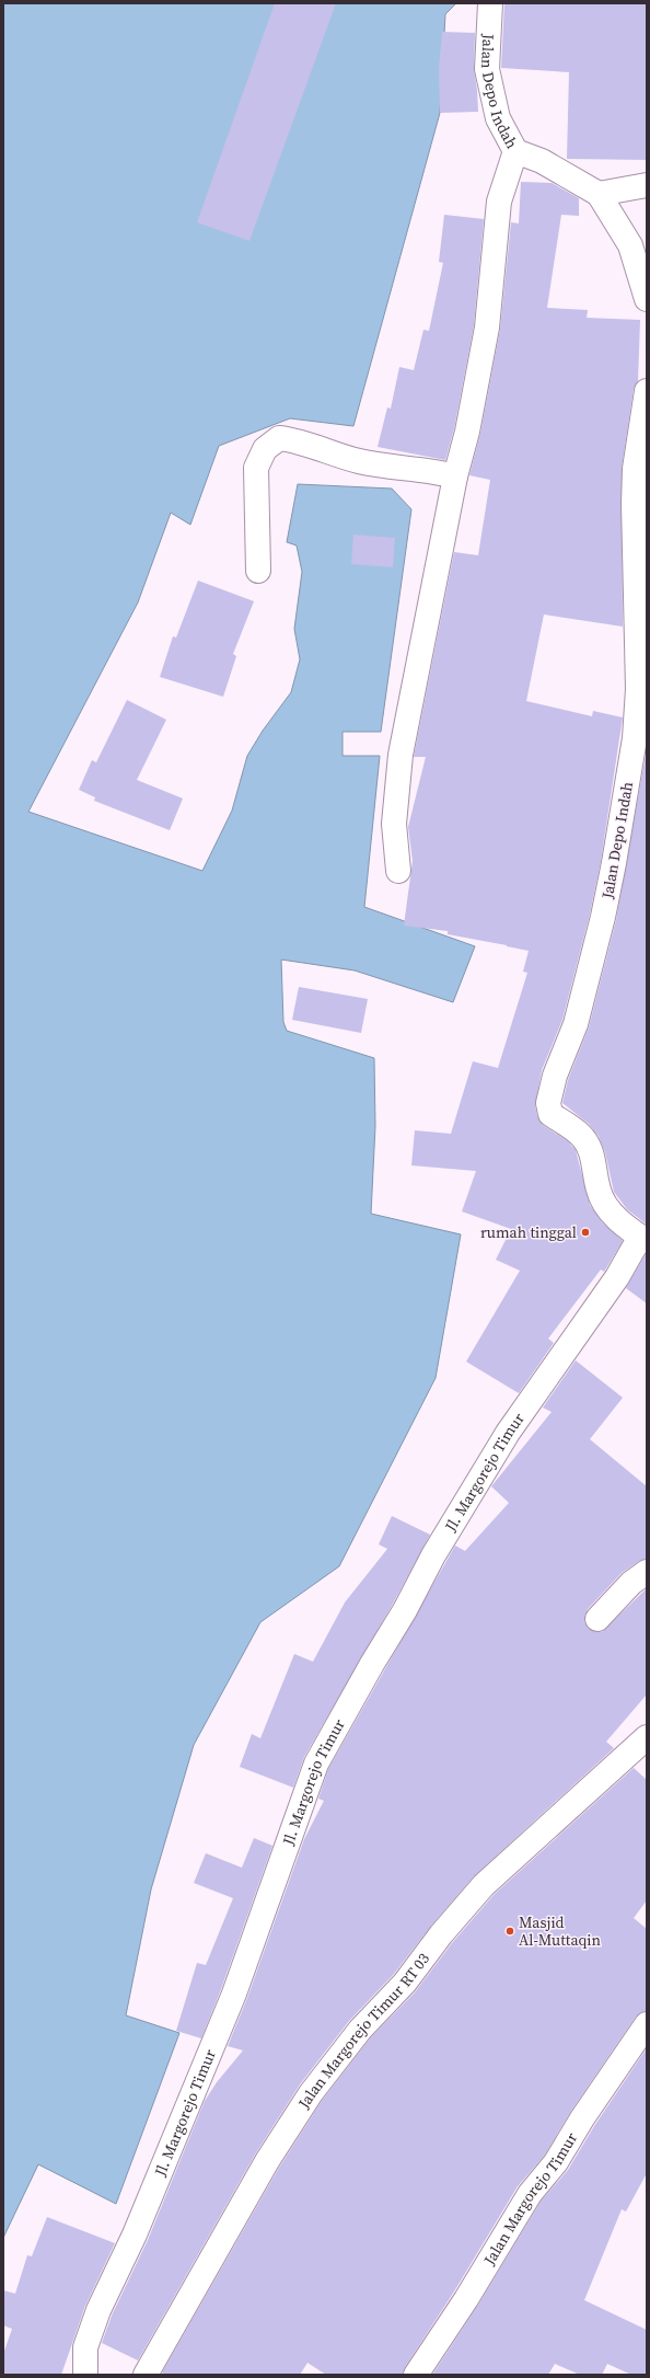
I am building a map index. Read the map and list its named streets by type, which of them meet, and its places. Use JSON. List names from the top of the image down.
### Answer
{
  "streets": {
    "street": [
      "Jalan Depo Indah",
      "Jl. Margorejo Timur",
      "Jalan Margorejo Timur RT 03",
      "Jalan Margorejo Timur"
    ]
  },
  "crossings": [
    ["Jalan Depo Indah", "Jl. Margorejo Timur"]
  ],
  "places": ["rumah tinggal", "Masjid Al-Muttaqin"]
}
